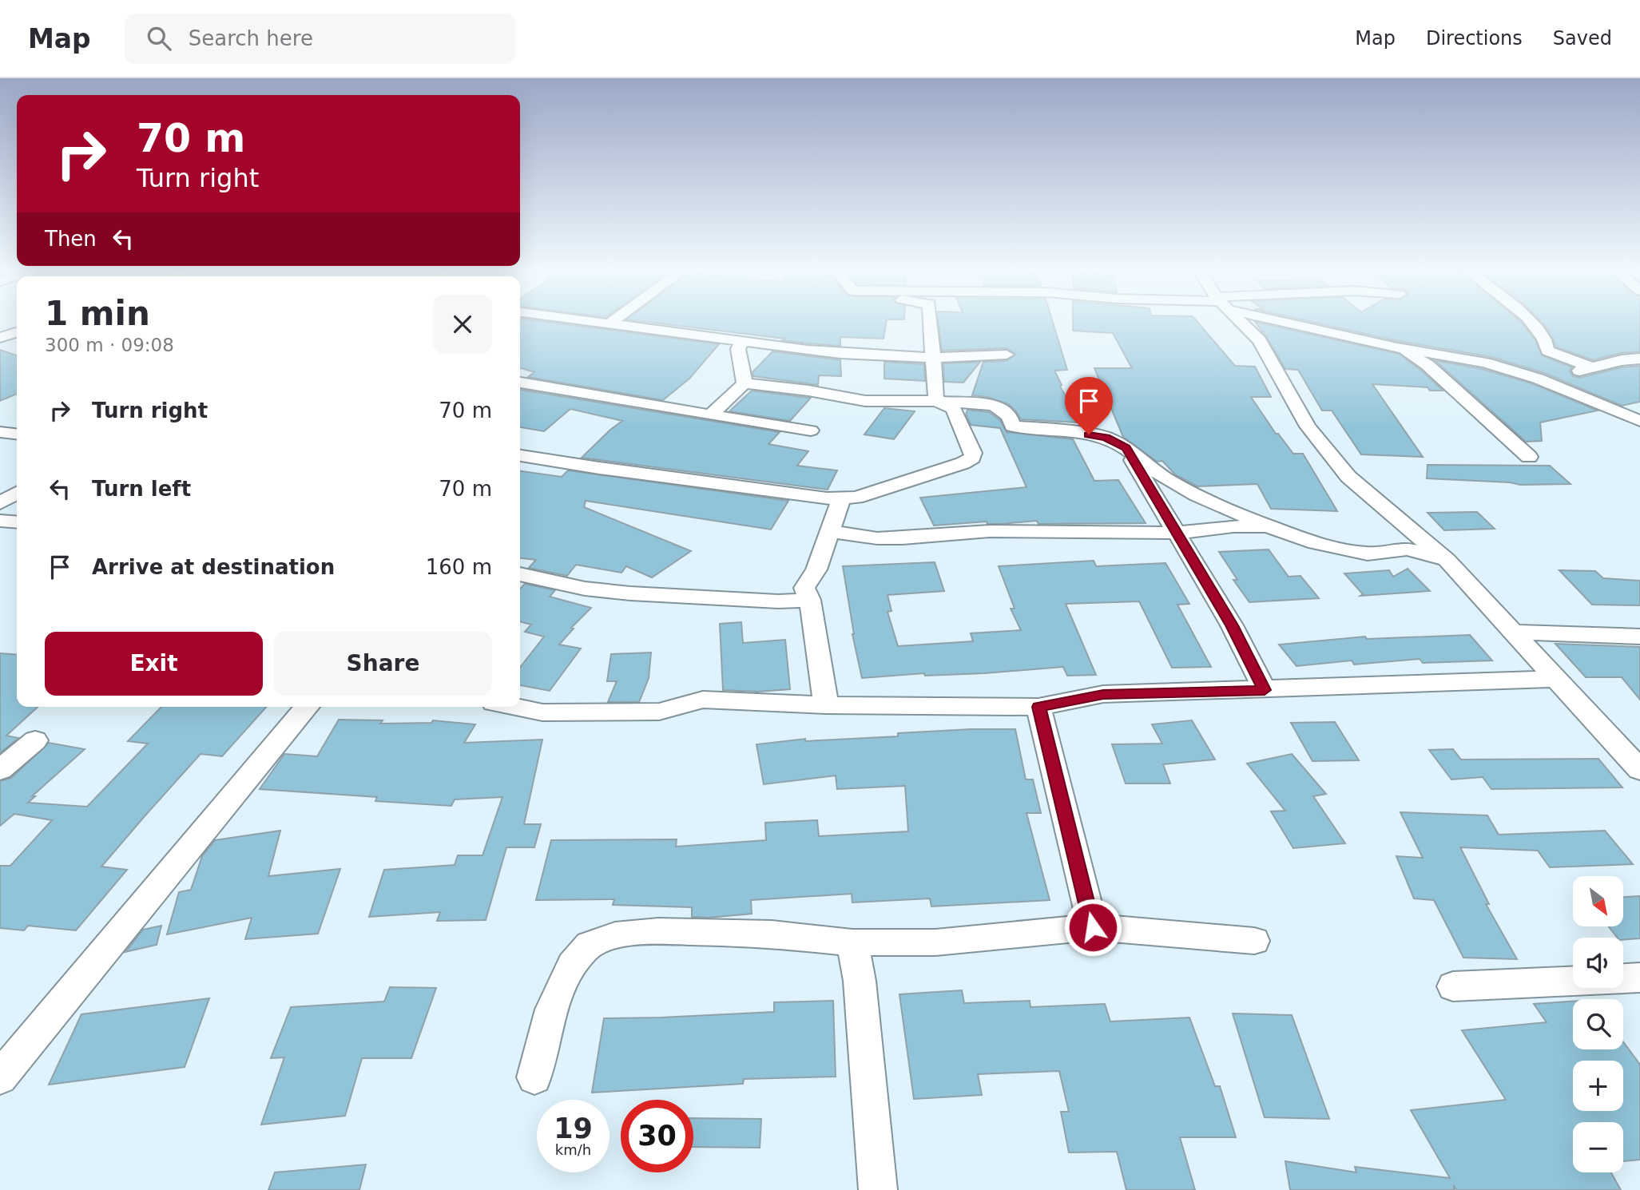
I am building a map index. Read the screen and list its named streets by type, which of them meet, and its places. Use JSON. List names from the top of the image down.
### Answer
{
  "north": "bottom right",
  "page": {
    "header": "Map",
    "search": "Search here",
    "nav": ["Map", "Directions", "Saved"],
    "turn": ["70 m", "Turn right"],
    "then": "Then",
    "heading": ["1 min", "300 m · 09:08"],
    "list": [
      {
        "name": "Turn right",
        "value": "70 m"
      },
      {
        "name": "Turn left",
        "value": "70 m"
      },
      {
        "name": "Arrive at destination",
        "value": "160 m"
      }
    ],
    "buttons": ["Exit", "Share"],
    "map_buttons": ["+", "−"],
    "speed": "19 km/h",
    "limit": "30"
  }
}
